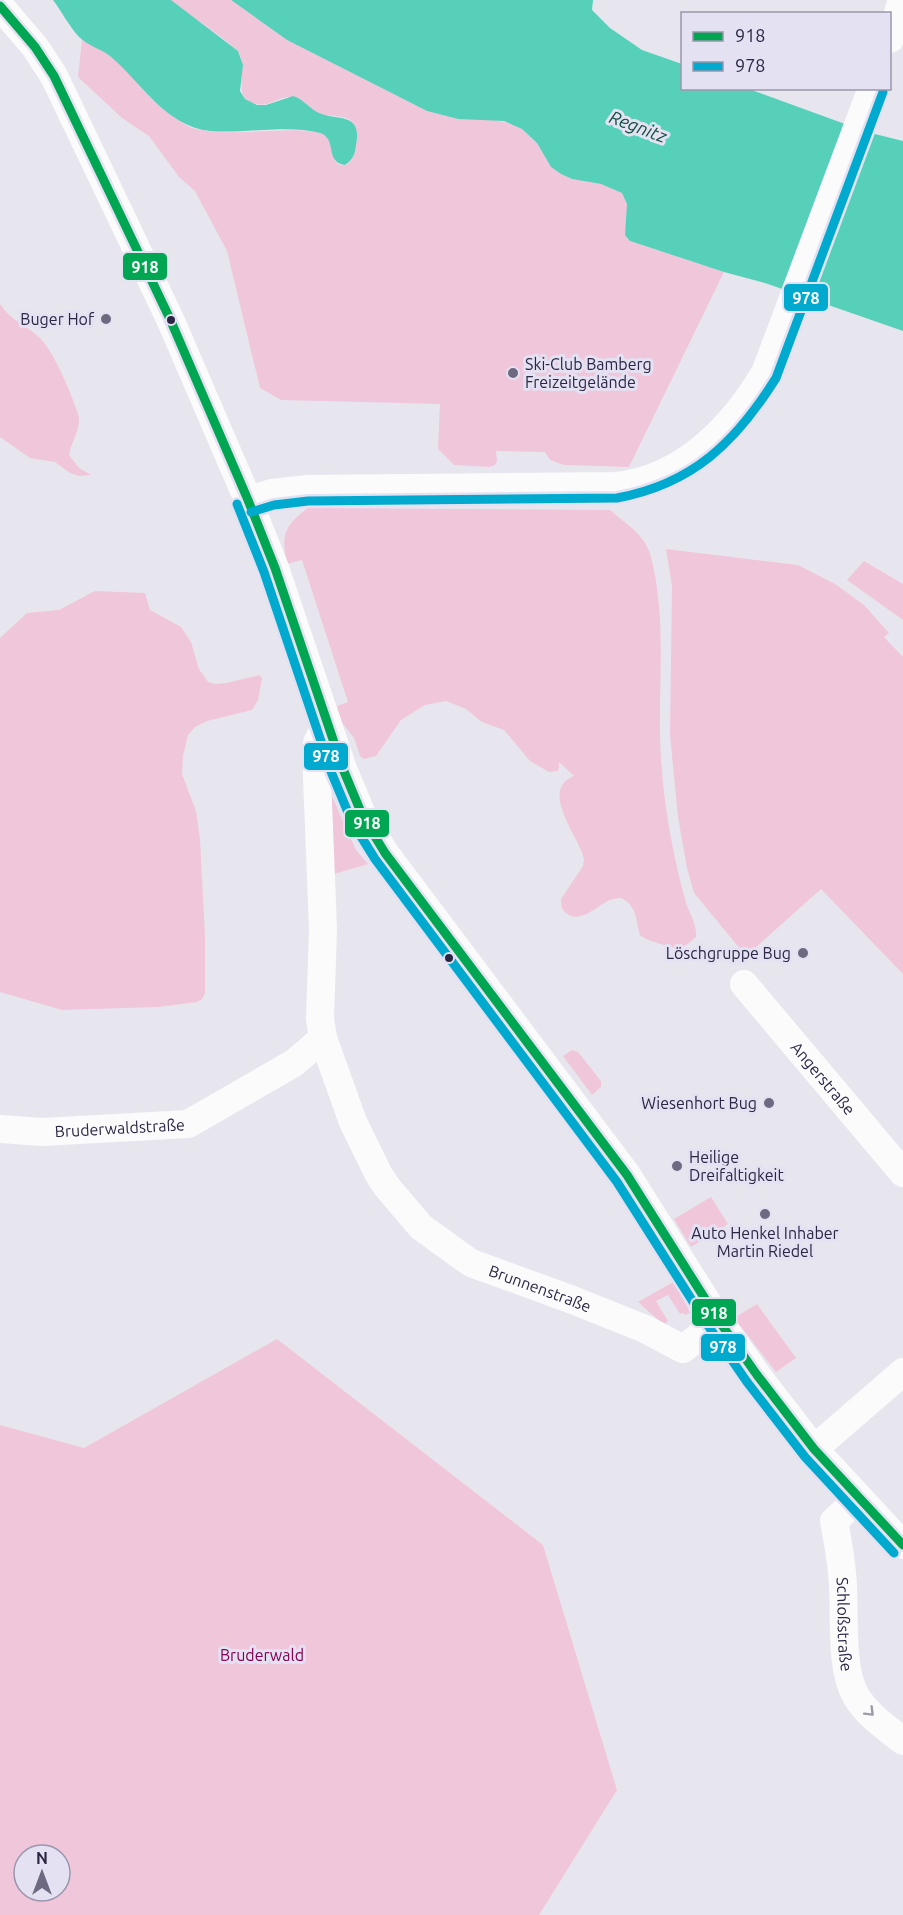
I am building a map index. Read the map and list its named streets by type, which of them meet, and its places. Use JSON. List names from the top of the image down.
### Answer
{
  "streets": {
    "street": [
      "Angerstraße",
      "Bruderwaldstraße",
      "Brunnenstraße",
      "Schloßstraße"
    ]
  },
  "crossings": [
    ["Bruderwaldstraße", "Brunnenstraße"]
  ],
  "one_way": ["Schloßstraße"],
  "water": ["Regnitz"],
  "parks": ["Bruderwald"],
  "places": [
    "Buger Hof",
    "Ski-Club Bamberg Freizeitgelände",
    "Löschgruppe Bug",
    "Wiesenhort Bug",
    "Heilige Dreifaltigkeit",
    "Auto Henkel Inhaber Martin Riedel"
  ],
  "lines": ["transit line 918", "transit line 978"],
  "legend": ["918", "978"],
  "north": "top"
}
